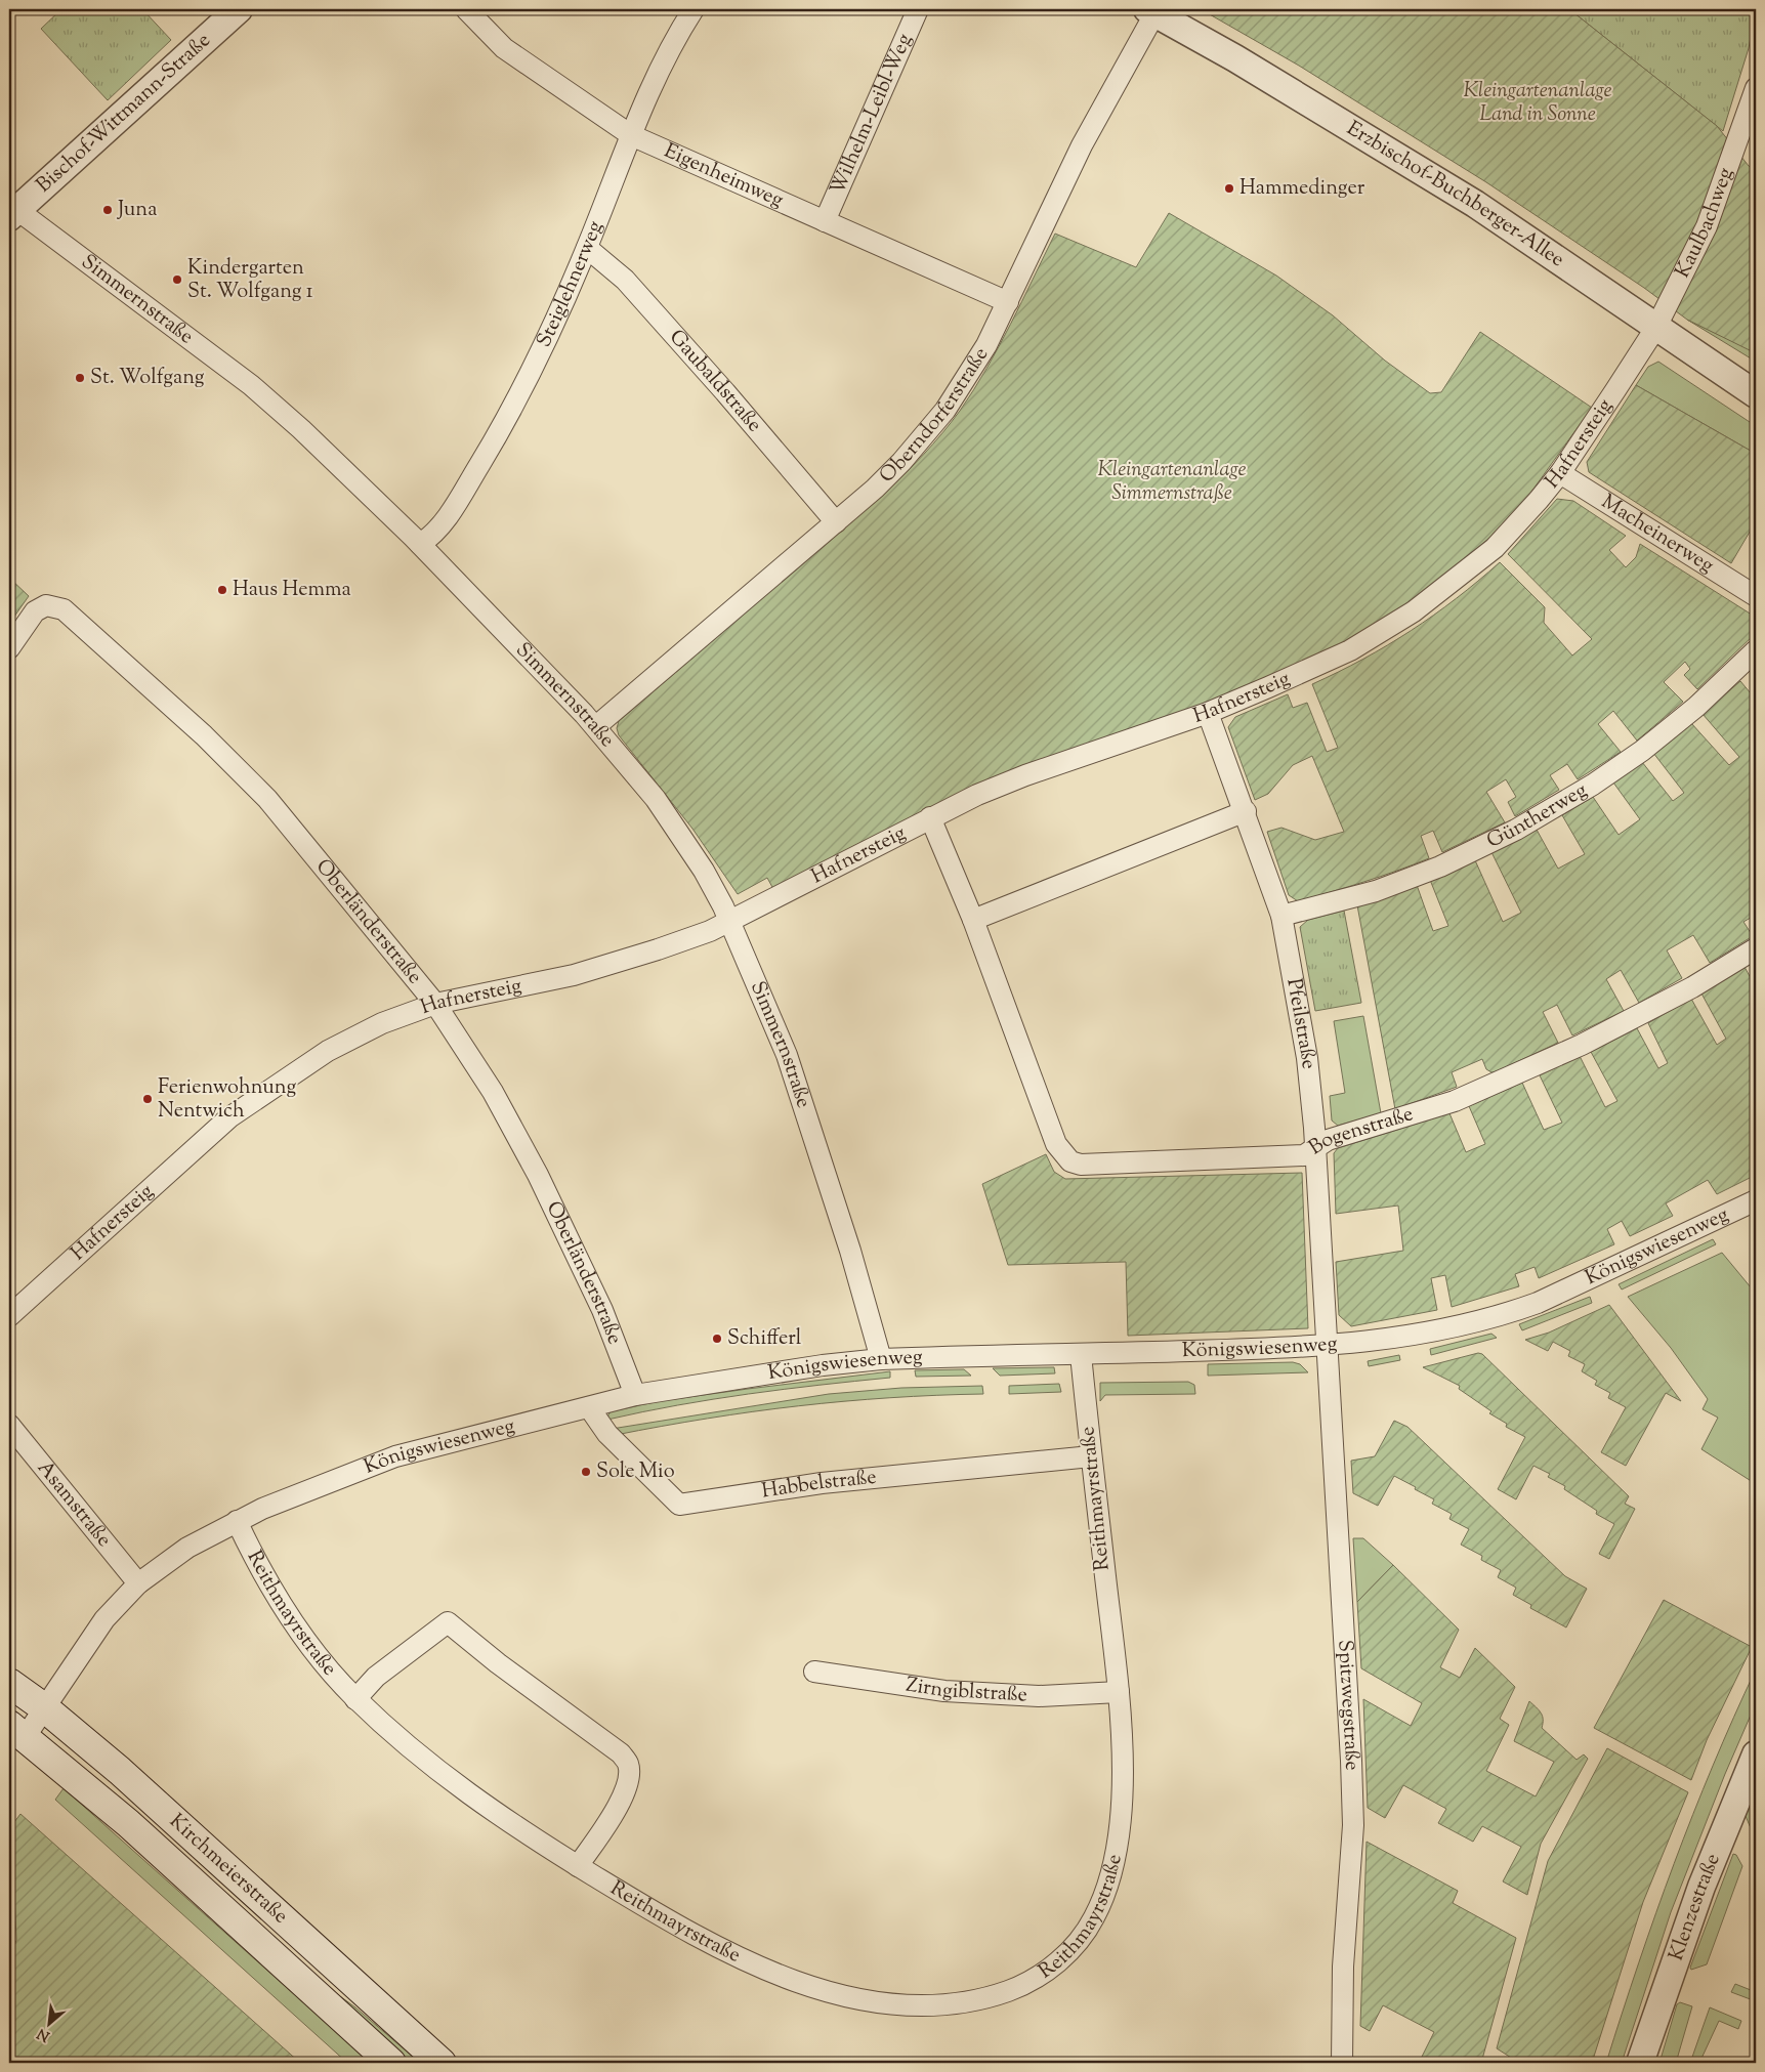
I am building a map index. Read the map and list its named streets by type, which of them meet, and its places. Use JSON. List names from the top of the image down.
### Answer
{
  "streets": {
    "main road": ["Kirchmeierstraße"],
    "street": [
      "Bischof-Wittmann-Straße",
      "Wilhelm-Leibl-Weg",
      "Eigenheimweg",
      "Erzbischof-Buchberger-Allee",
      "Kaulbachweg",
      "Steiglehnerweg",
      "Simmernstraße",
      "Gaubaldstraße",
      "Oberndorferstraße",
      "Hafnersteig",
      "Macheinerweg",
      "Güntherweg",
      "Oberländerstraße",
      "Pfeilstraße",
      "Bogenstraße",
      "Königswiesenweg",
      "Habbelstraße",
      "Reithmayrstraße",
      "Asamstraße",
      "Zirngiblstraße",
      "Spitzwegstraße",
      "Klenzestraße"
    ]
  },
  "crossings": [
    ["Bischof-Wittmann-Straße", "Simmernstraße"],
    ["Wilhelm-Leibl-Weg", "Eigenheimweg"],
    ["Eigenheimweg", "Steiglehnerweg"],
    ["Eigenheimweg", "Oberndorferstraße"],
    ["Erzbischof-Buchberger-Allee", "Kaulbachweg"],
    ["Erzbischof-Buchberger-Allee", "Oberndorferstraße"],
    ["Erzbischof-Buchberger-Allee", "Hafnersteig"],
    ["Kaulbachweg", "Hafnersteig"],
    ["Steiglehnerweg", "Simmernstraße"],
    ["Steiglehnerweg", "Gaubaldstraße"],
    ["Simmernstraße", "Oberndorferstraße"],
    ["Simmernstraße", "Hafnersteig"],
    ["Simmernstraße", "Königswiesenweg"],
    ["Gaubaldstraße", "Oberndorferstraße"],
    ["Hafnersteig", "Macheinerweg"],
    ["Hafnersteig", "Oberländerstraße"],
    ["Hafnersteig", "Pfeilstraße"],
    ["Hafnersteig", "Bogenstraße"],
    ["Güntherweg", "Pfeilstraße"],
    ["Oberländerstraße", "Königswiesenweg"],
    ["Pfeilstraße", "Bogenstraße"],
    ["Pfeilstraße", "Königswiesenweg"],
    ["Pfeilstraße", "Spitzwegstraße"],
    ["Königswiesenweg", "Habbelstraße"],
    ["Königswiesenweg", "Reithmayrstraße"],
    ["Königswiesenweg", "Asamstraße"],
    ["Königswiesenweg", "Spitzwegstraße"],
    ["Königswiesenweg", "Kirchmeierstraße"],
    ["Habbelstraße", "Reithmayrstraße"],
    ["Reithmayrstraße", "Zirngiblstraße"]
  ],
  "parks": ["Kleingartenanlage Land in Sonne", "Kleingartenanlage Simmernstraße"],
  "places": [
    "Hammedinger",
    "Juna",
    "Kindergarten St. Wolfgang 1",
    "St. Wolfgang",
    "Haus Hemma",
    "Ferienwohnung Nentwich",
    "Schifferl",
    "Sole Mio"
  ],
  "north": "bottom left"
}
